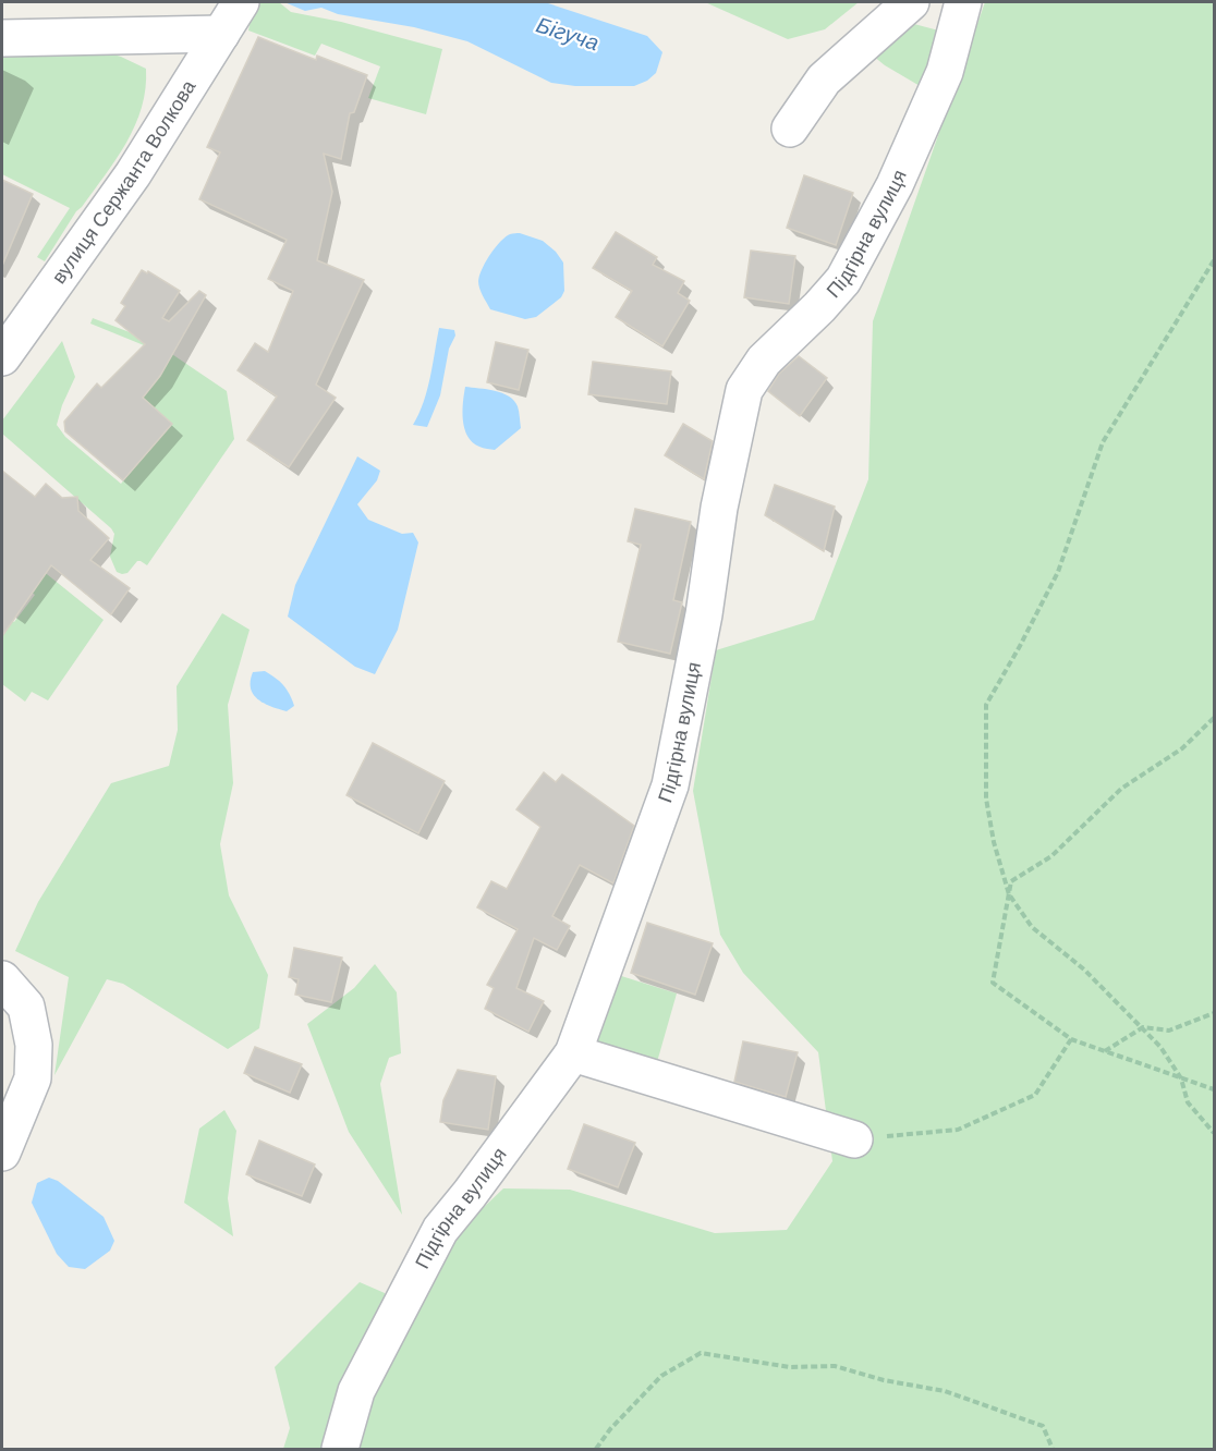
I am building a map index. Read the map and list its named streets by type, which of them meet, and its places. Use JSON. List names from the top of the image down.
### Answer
{
  "streets": {
    "street": ["вулиця Сержанта Волкова", "Підгірна вулиця"]
  },
  "water": ["Бігуча"]
}
